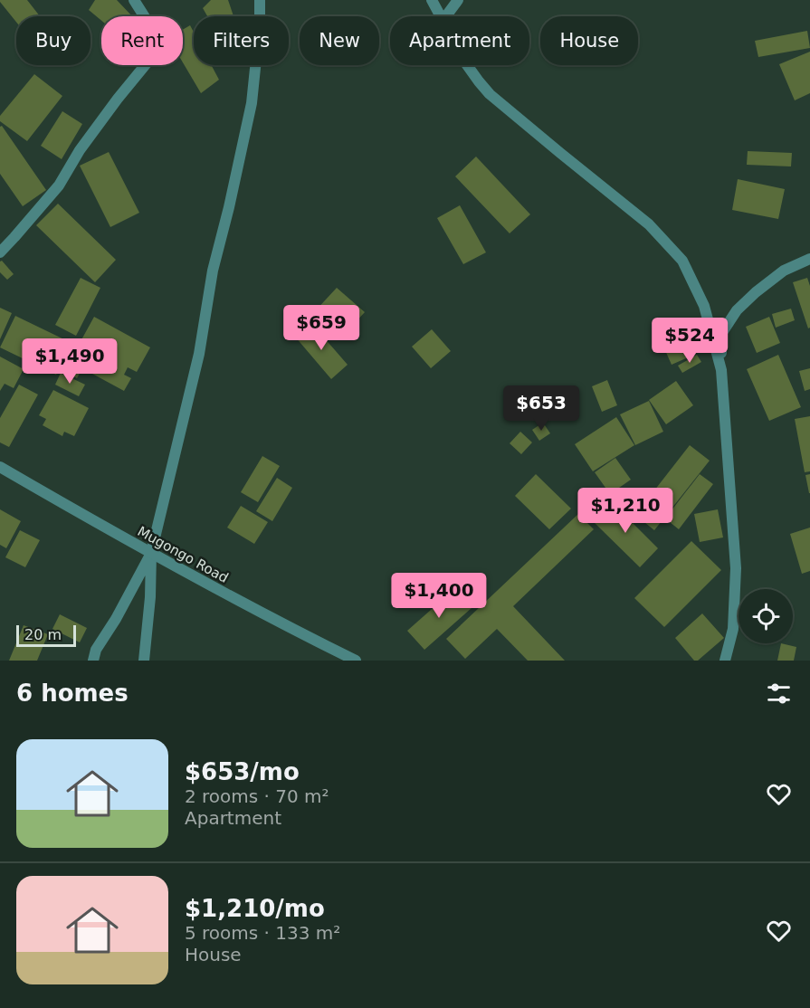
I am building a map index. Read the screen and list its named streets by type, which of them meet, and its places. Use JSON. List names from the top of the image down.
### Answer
{
  "streets": {
    "street": ["Mugongo Road"]
  },
  "scale_bar": "20 m",
  "page": {
    "chip": [
      "Buy",
      "Rent",
      "Filters",
      "New",
      "Apartment",
      "House"
    ],
    "price": [
      "$659",
      "$524",
      "$1,490",
      "$653",
      "$1,210",
      "$1,400"
    ],
    "scale": "20 m",
    "heading": "6 homes",
    "list": [
      {
        "name": "$653/mo",
        "note": "2 rooms · 70 m² · Apartment"
      },
      {
        "name": "$1,210/mo",
        "note": "5 rooms · 133 m² · House"
      }
    ]
  }
}
